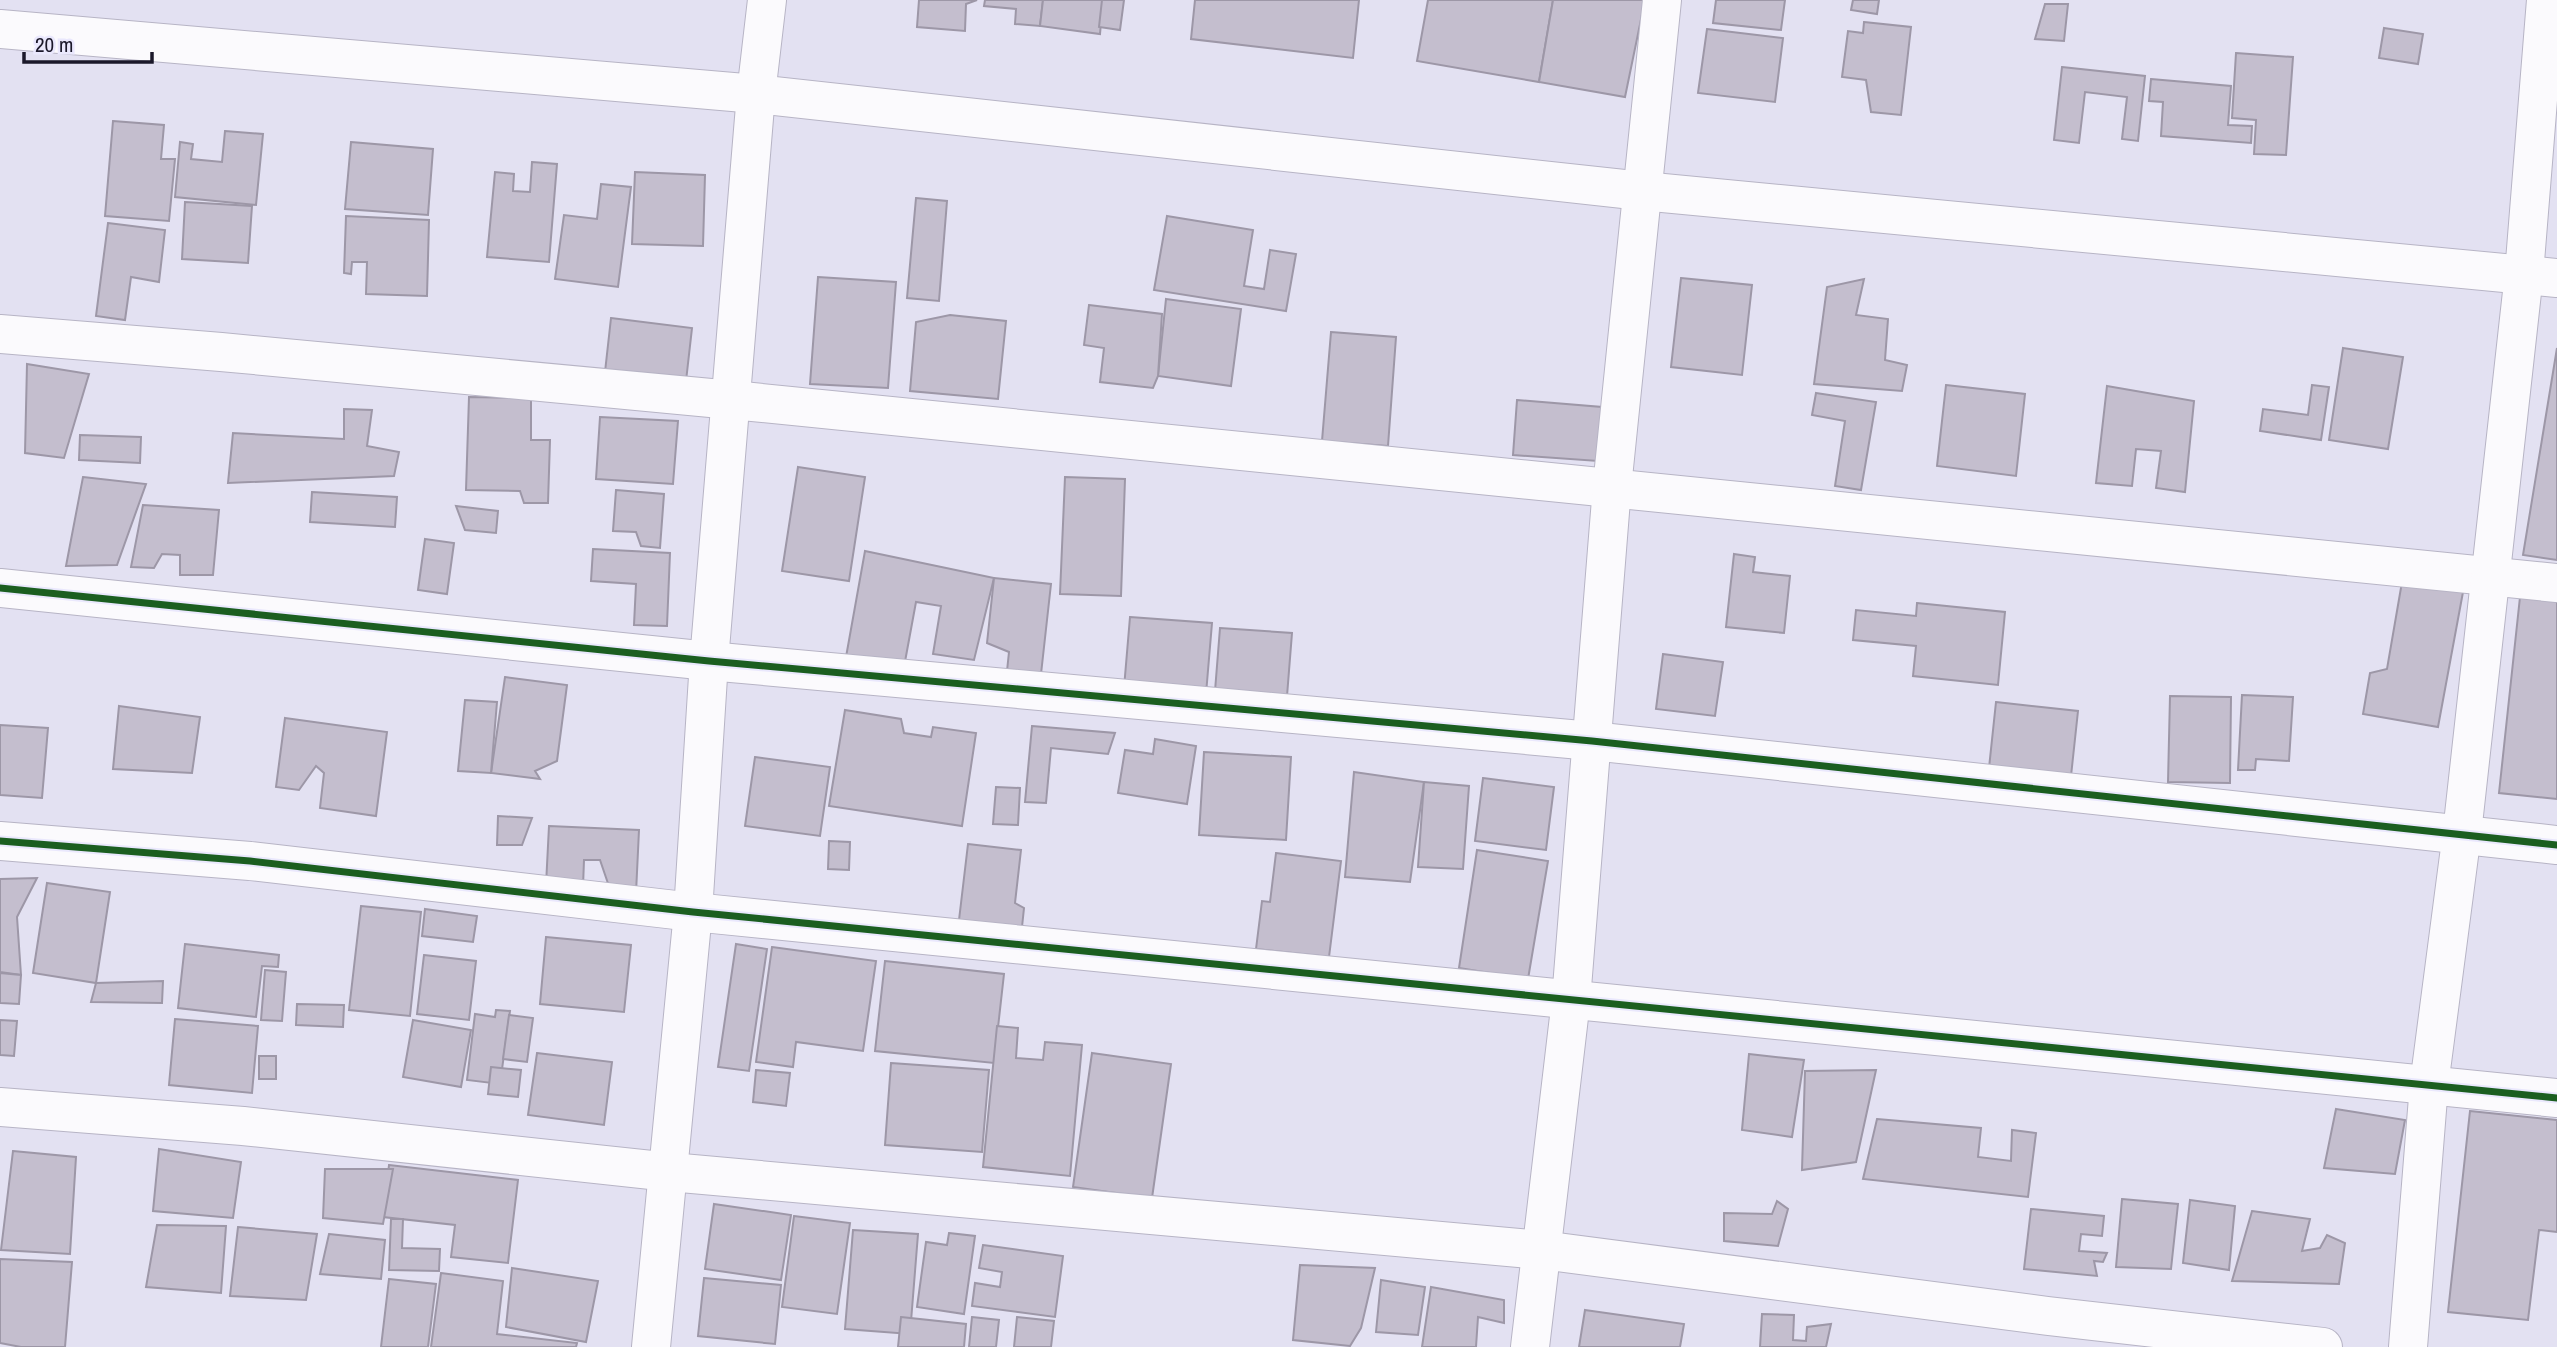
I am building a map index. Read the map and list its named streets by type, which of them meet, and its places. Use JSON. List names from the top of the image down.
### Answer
{
  "scale_bar": "20 m"
}
